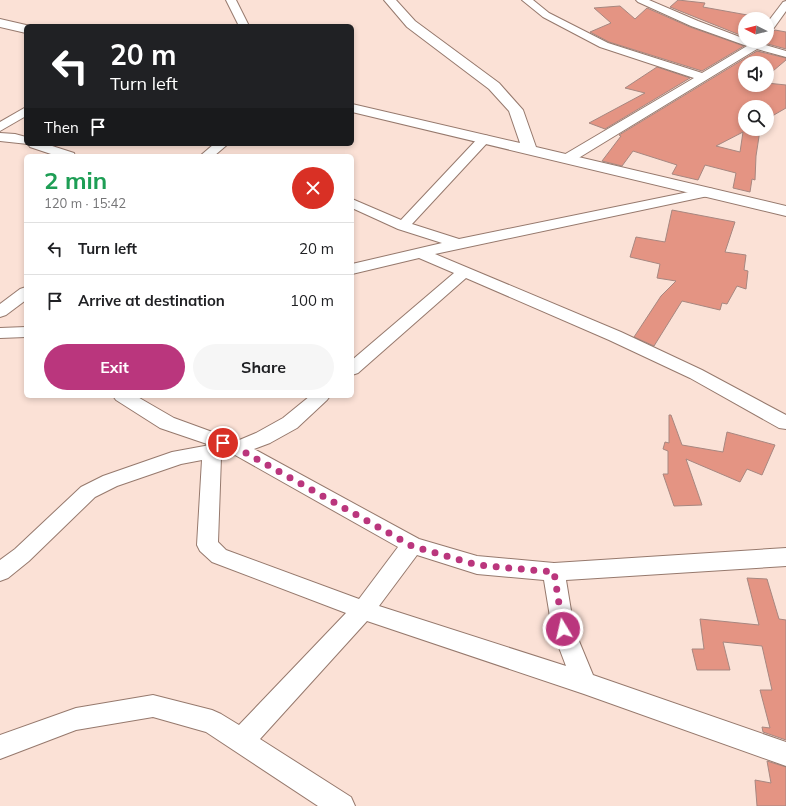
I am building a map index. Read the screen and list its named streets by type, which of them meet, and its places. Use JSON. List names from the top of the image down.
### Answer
{
  "north": "left",
  "page": {
    "turn": ["20 m", "Turn left"],
    "then": "Then",
    "heading": ["2 min", "120 m · 15:42"],
    "list": [
      {
        "name": "Turn left",
        "value": "20 m"
      },
      {
        "name": "Arrive at destination",
        "value": "100 m"
      }
    ],
    "buttons": ["Exit", "Share"]
  }
}
